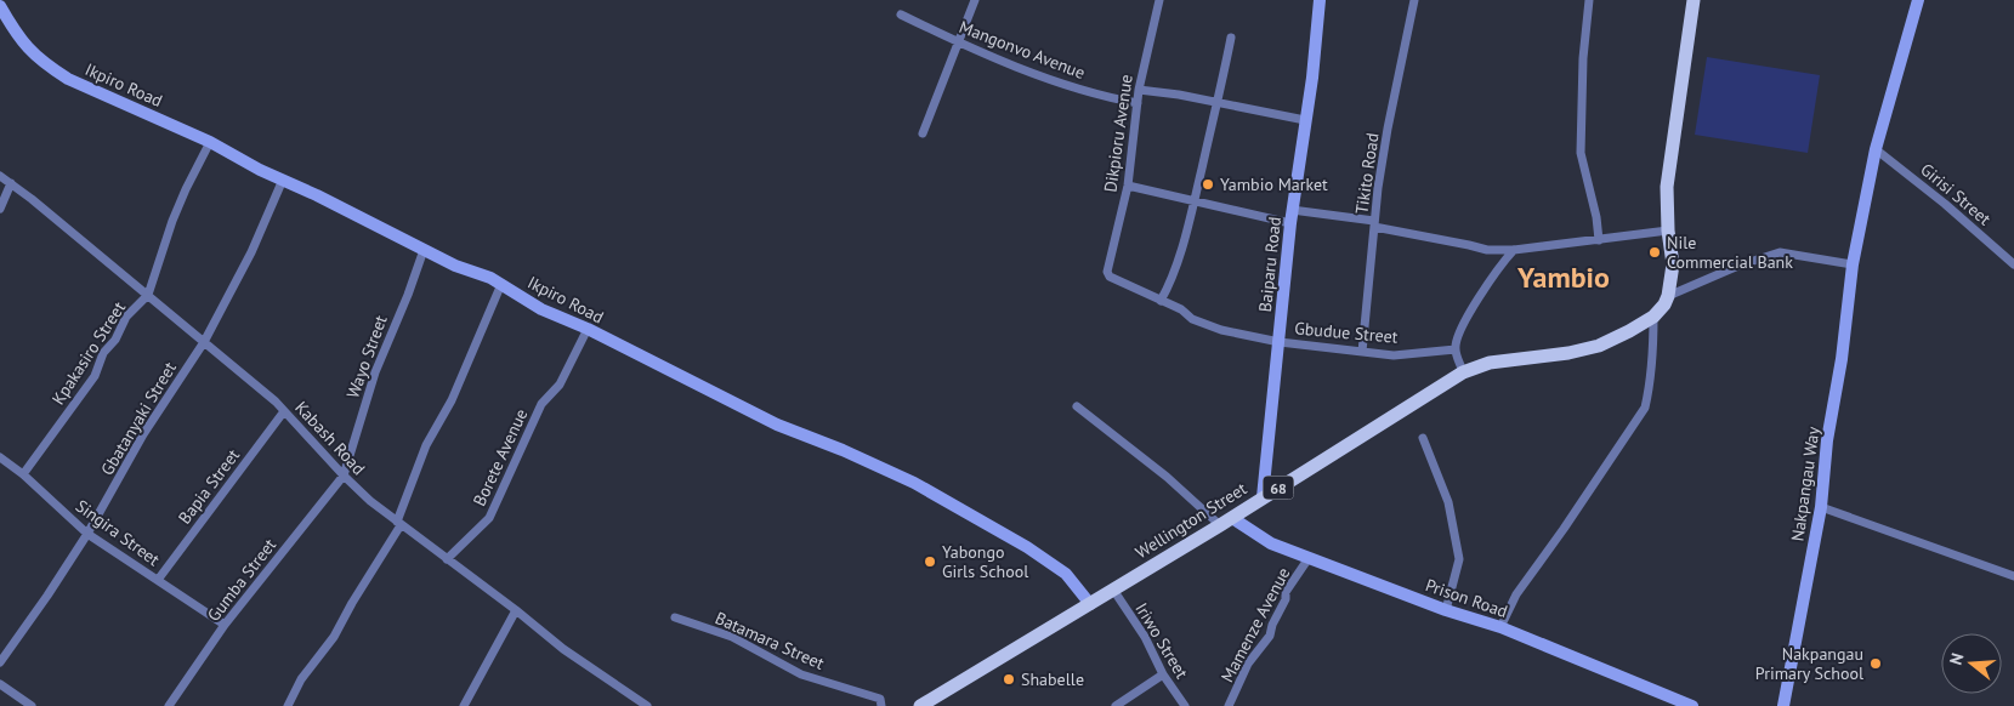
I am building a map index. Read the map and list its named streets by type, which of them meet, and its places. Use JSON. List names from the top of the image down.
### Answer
{
  "streets": {
    "main road": ["68", "Wellington Street"],
    "street": [
      "Mangonvo Avenue",
      "Ikpiro Road",
      "Dikpioru Avenue",
      "Tikito Road",
      "Girisi Street",
      "Baiparu Road",
      "Gbudue Street",
      "Kpakasiro Street",
      "Wayo Street",
      "Gbatanyaki Street",
      "Kabash Road",
      "Borete Avenue",
      "Nakpangau Way",
      "Bapia Street",
      "Singira Street",
      "Gumba Street",
      "Prison Road",
      "Mamenze Avenue",
      "Batamara Street",
      "Iriwo Street"
    ]
  },
  "crossings": [
    ["Mangonvo Avenue", "Dikpioru Avenue"],
    ["Ikpiro Road", "Kpakasiro Street"],
    ["Ikpiro Road", "Wayo Street"],
    ["Ikpiro Road", "Gbatanyaki Street"],
    ["Ikpiro Road", "Borete Avenue"],
    ["Ikpiro Road", "Wellington Street"],
    ["Dikpioru Avenue", "Gbudue Street"],
    ["Tikito Road", "Gbudue Street"],
    ["Girisi Street", "Nakpangau Way"],
    ["Baiparu Road", "Gbudue Street"],
    ["Baiparu Road", "Wellington Street"],
    ["Kpakasiro Street", "Kabash Road"],
    ["Kpakasiro Street", "Singira Street"],
    ["Wayo Street", "Kabash Road"],
    ["Wayo Street", "Gumba Street"],
    ["Gbatanyaki Street", "Kabash Road"],
    ["Gbatanyaki Street", "Singira Street"],
    ["Kabash Road", "Borete Avenue"],
    ["Kabash Road", "Bapia Street"],
    ["Kabash Road", "Gumba Street"],
    ["Bapia Street", "Singira Street"],
    ["Wellington Street", "Prison Road"],
    ["Wellington Street", "Iriwo Street"],
    ["Singira Street", "Gumba Street"],
    ["Prison Road", "Mamenze Avenue"]
  ],
  "districts": ["Yambio"],
  "places": [
    "Yambio Market",
    "Nile Commercial Bank",
    "Yabongo Girls School",
    "Nakpangau Primary School",
    "Shabelle"
  ],
  "north": "left"
}
